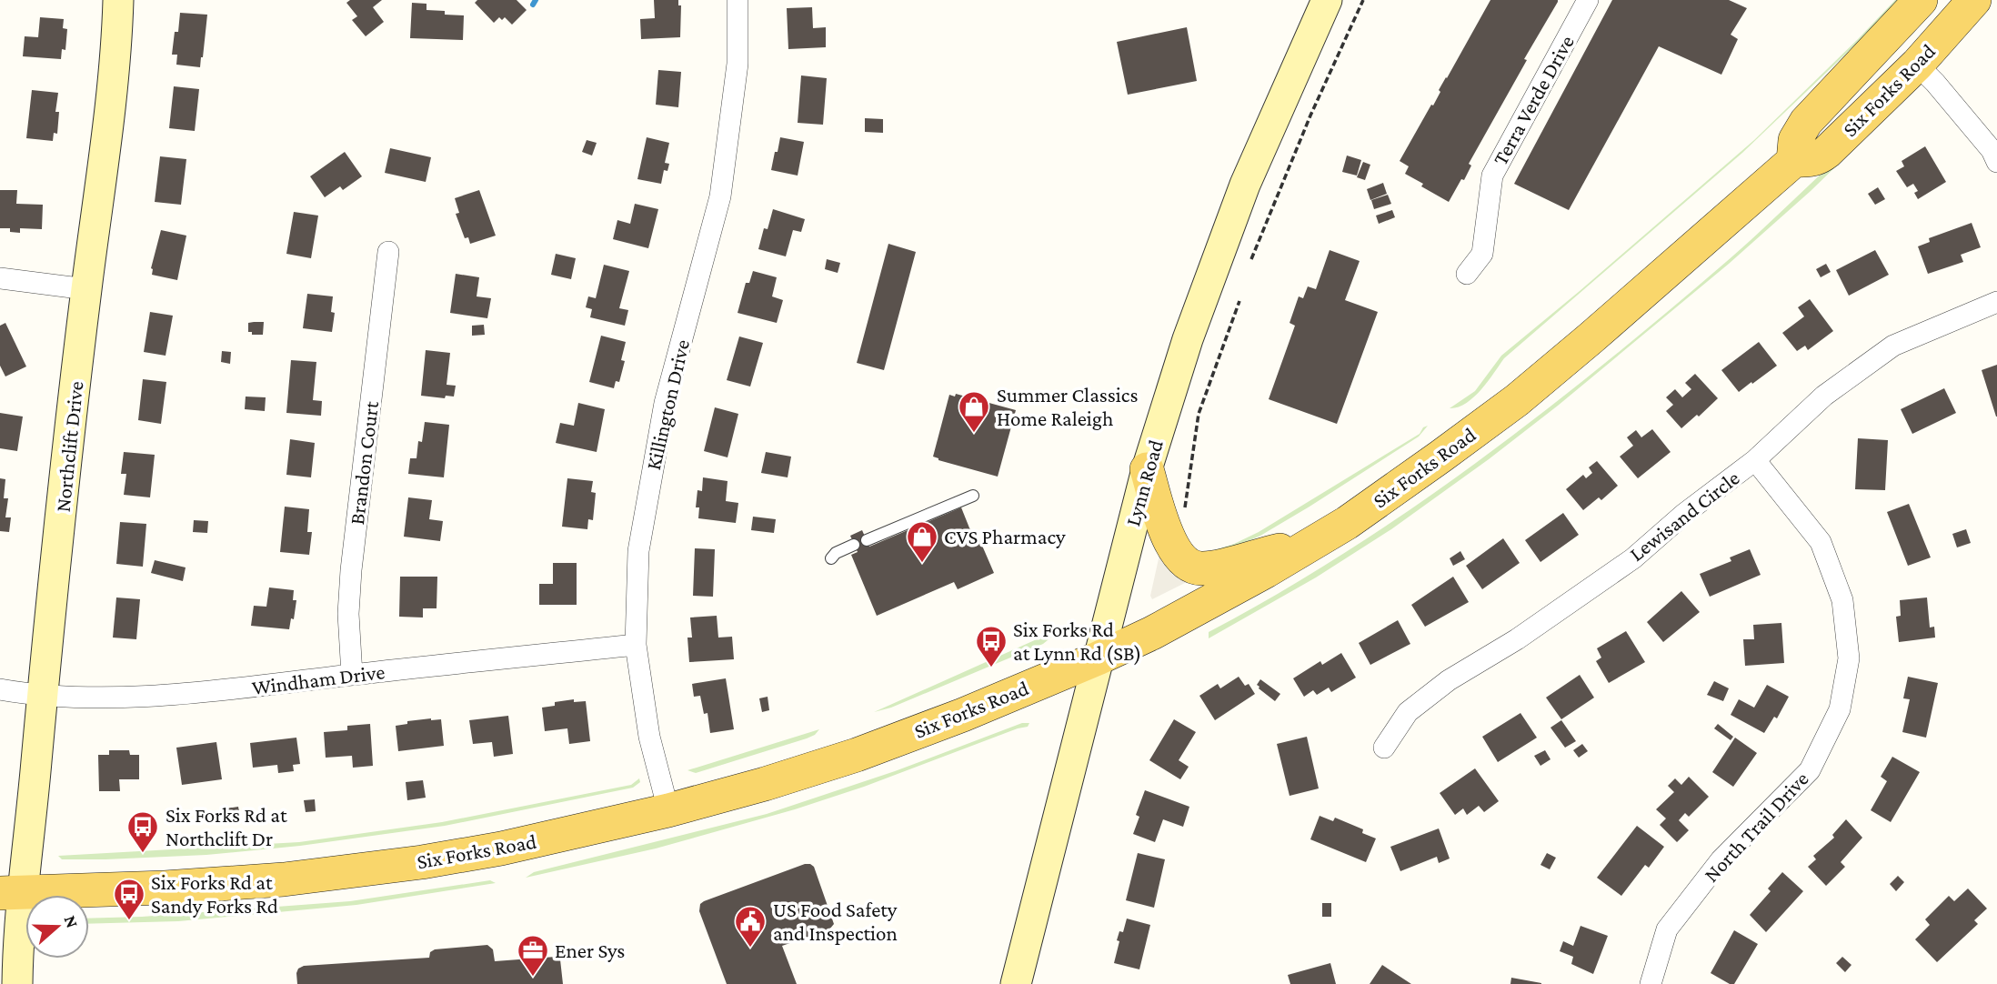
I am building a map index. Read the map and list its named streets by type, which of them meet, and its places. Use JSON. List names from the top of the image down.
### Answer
{
  "streets": {
    "main road": ["Six Forks Road", "Northclift Drive", "Lynn Road"],
    "street": [
      "Terra Verde Drive",
      "Killington Drive",
      "Brandon Court",
      "Lewisand Circle",
      "Windham Drive",
      "North Trail Drive"
    ]
  },
  "crossings": [
    ["Six Forks Road", "Killington Drive"],
    ["Six Forks Road", "Northclift Drive"],
    ["Six Forks Road", "Lynn Road"],
    ["Killington Drive", "Windham Drive"],
    ["Northclift Drive", "Windham Drive"],
    ["Brandon Court", "Windham Drive"],
    ["Lewisand Circle", "North Trail Drive"]
  ],
  "places": {
    "shop": ["Summer Classics Home Raleigh", "CVS Pharmacy"],
    "bus stop": ["Six Forks Rd at Lynn Rd (SB)", "Six Forks Rd at Northclift Dr", "Six Forks Rd at Sandy Forks Rd"],
    "public building": ["US Food Safety and Inspection"],
    "office": ["Ener Sys"]
  },
  "north": "right"
}
